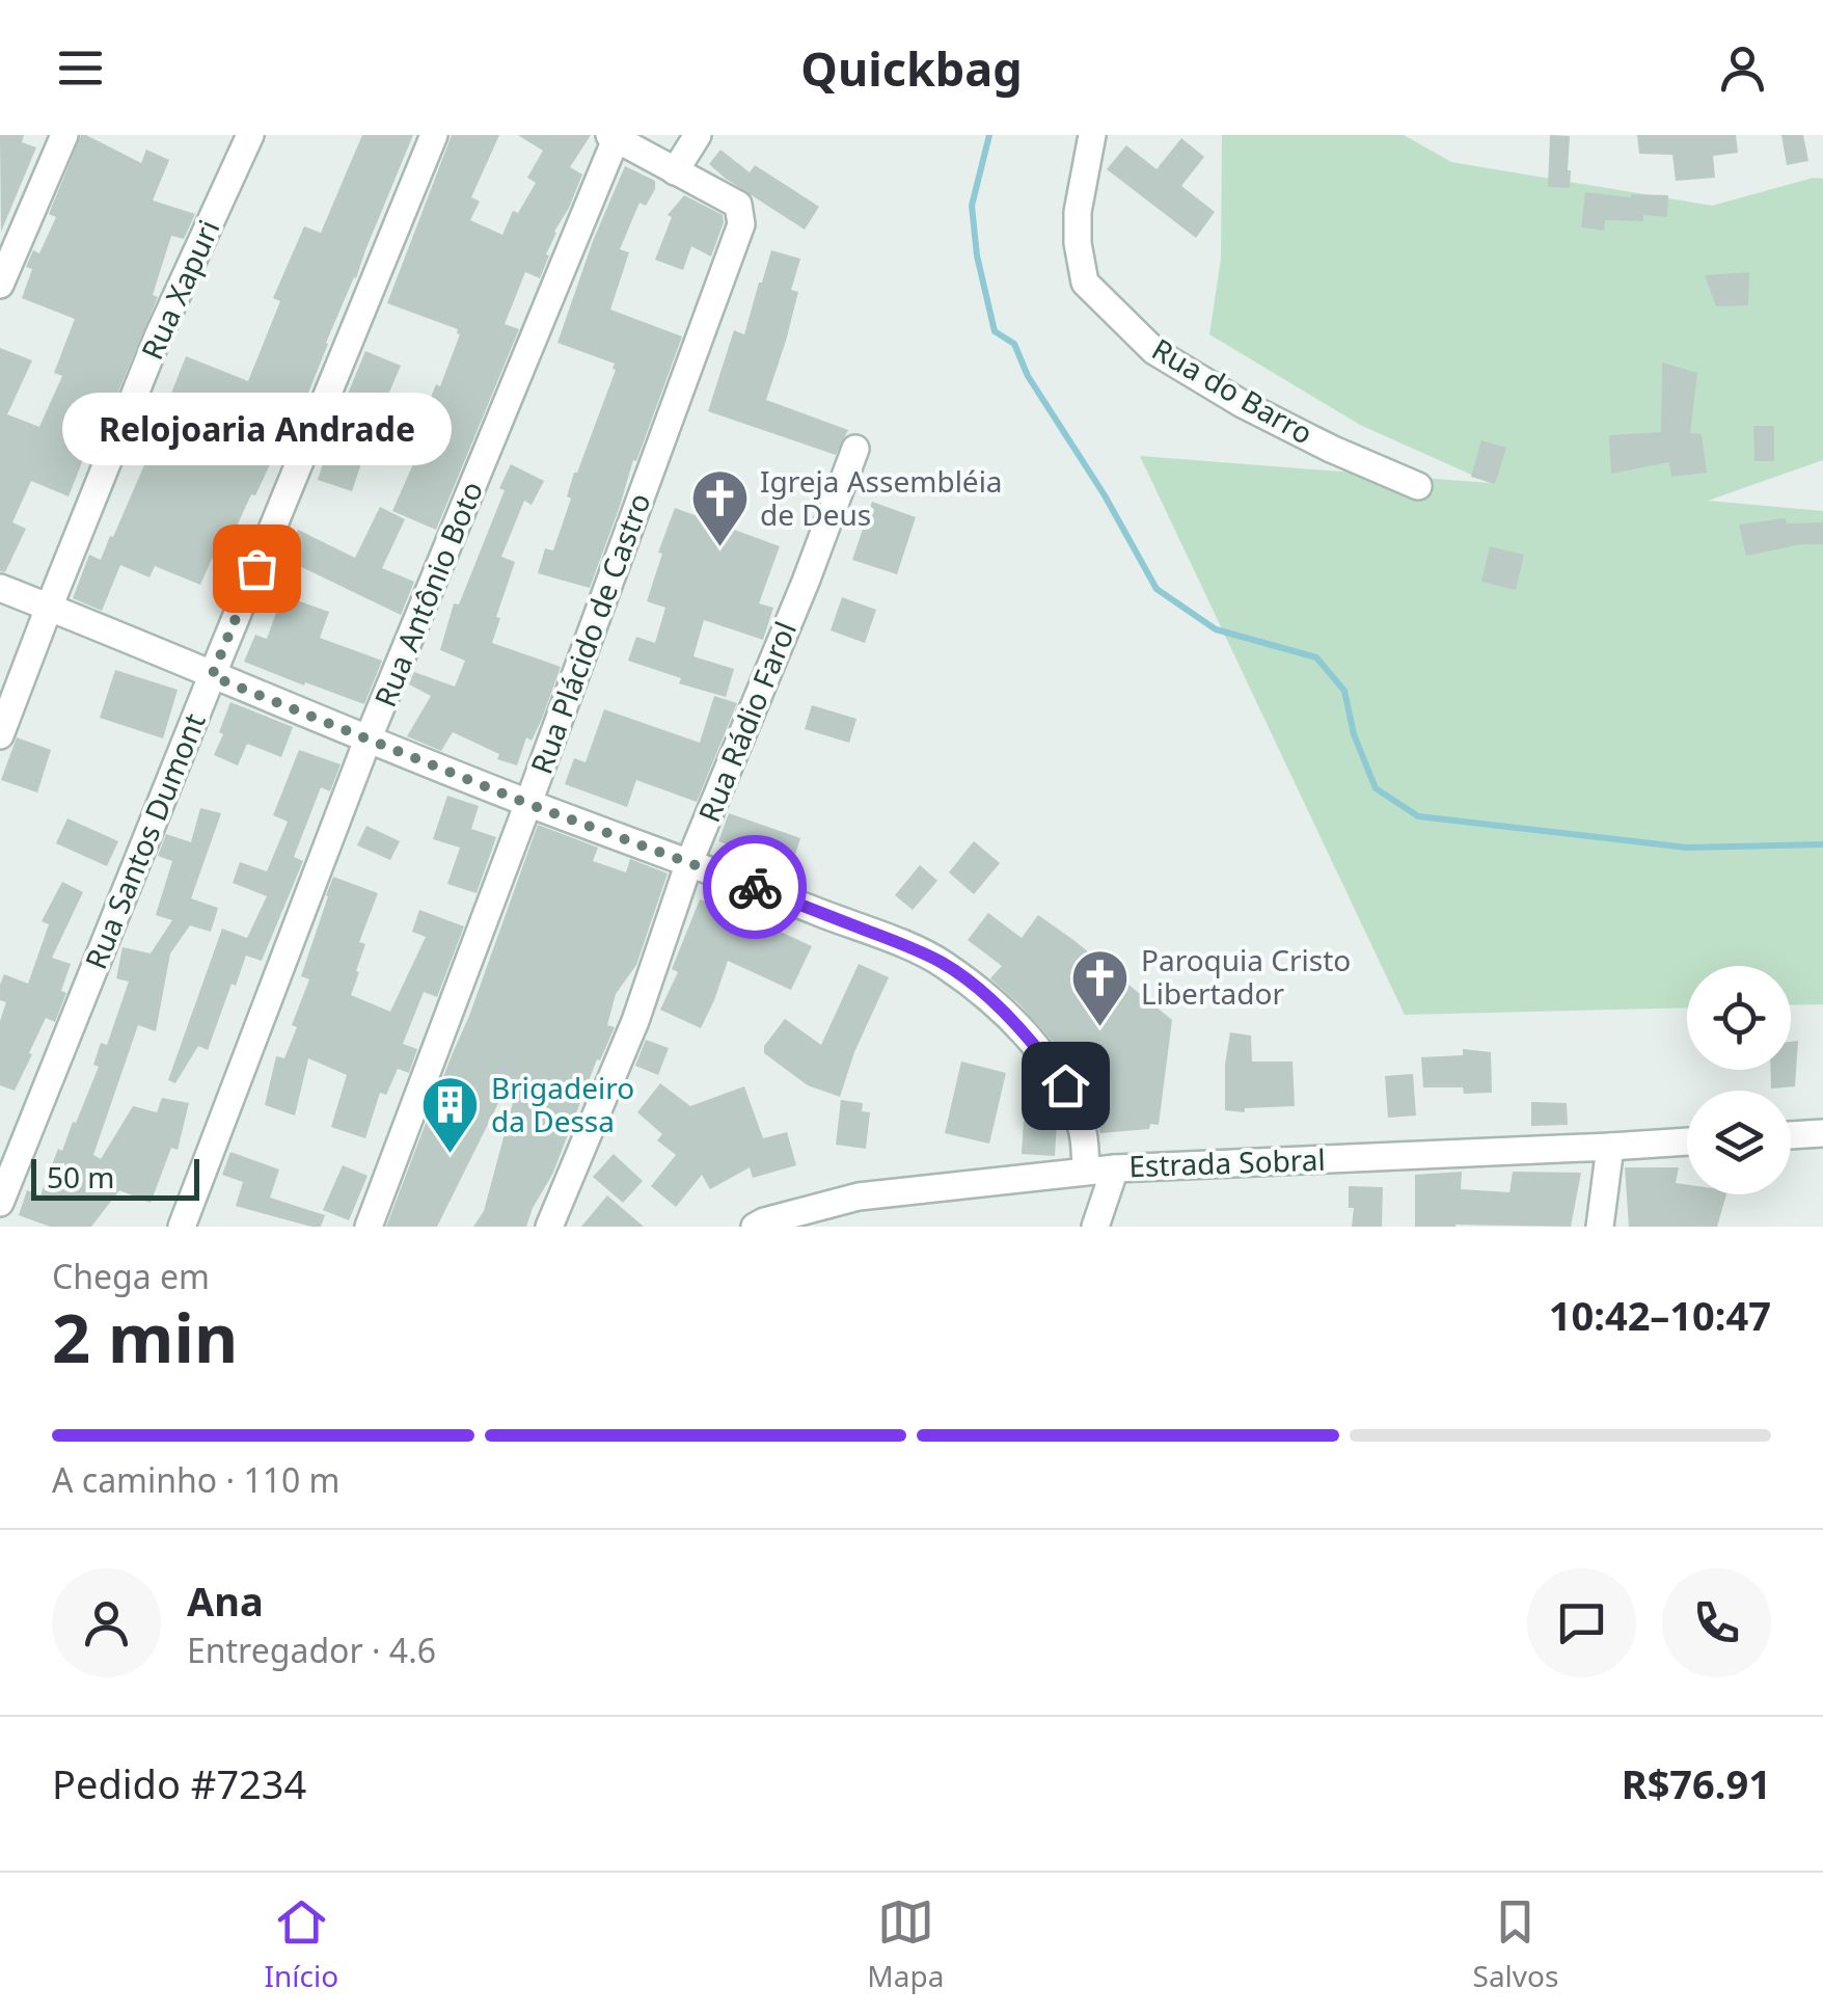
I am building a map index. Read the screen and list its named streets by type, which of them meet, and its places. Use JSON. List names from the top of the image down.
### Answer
{
  "streets": {
    "street": [
      "Rua Xapuri",
      "Rua do Barro",
      "Rua Antônio Boto",
      "Rua Plácido de Castro",
      "Rua Rádio Farol",
      "Rua Santos Dumont",
      "Estrada Sobral"
    ]
  },
  "places": {
    "church": ["Igreja Assembléia de Deus", "Paroquia Cristo Libertador"],
    "other": ["Relojoaria Andrade"],
    "building": ["Brigadeiro da Dessa"]
  },
  "scale_bar": "50 m",
  "page": {
    "header": "Quickbag",
    "bubble": "Relojoaria Andrade",
    "scale": "50 m",
    "heading": ["2 min", "Chega em", "10:42–10:47"],
    "panel": [
      "Ana",
      "Entregador · 4.6",
      "Pedido #7234",
      "R$76.91"
    ],
    "bar": "A caminho · 110 m",
    "tabs": ["Início", "Mapa", "Salvos"]
  }
}
